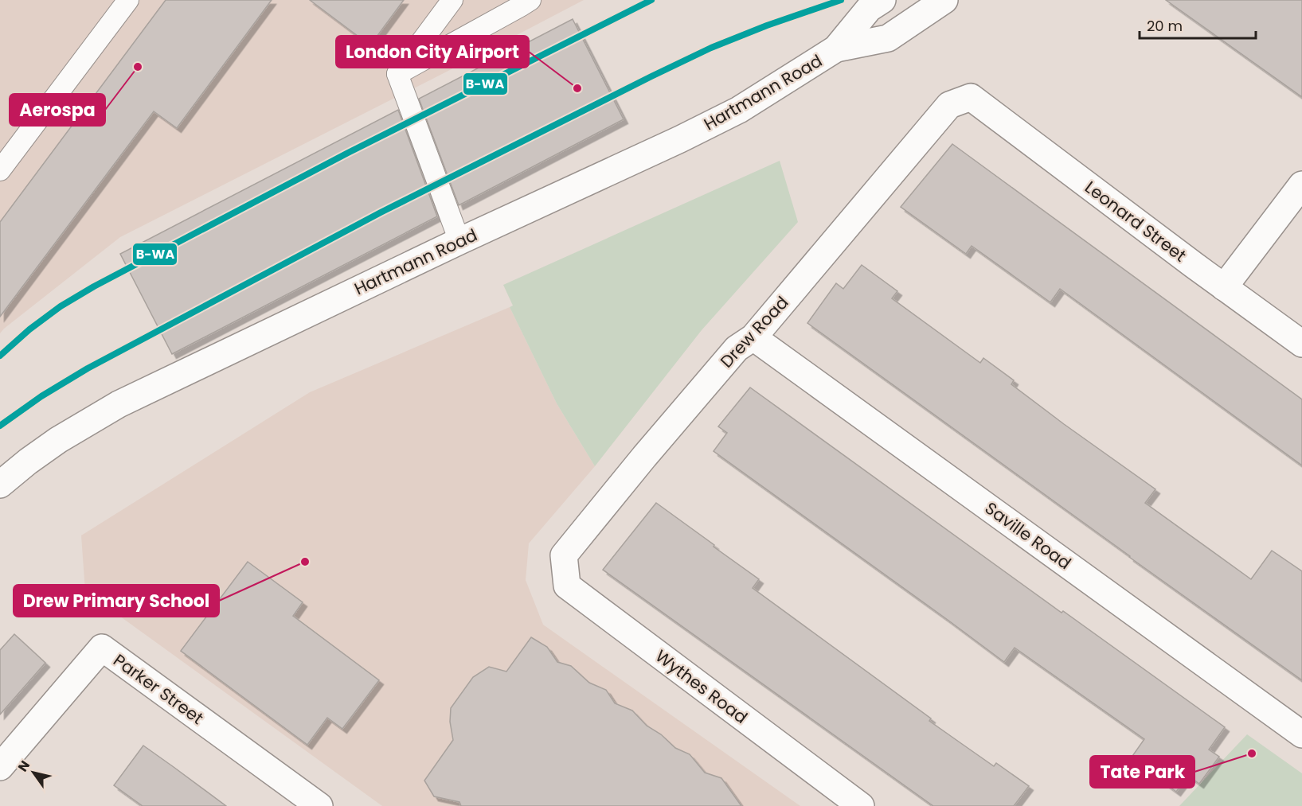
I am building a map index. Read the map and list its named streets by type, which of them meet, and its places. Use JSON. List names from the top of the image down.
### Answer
{
  "streets": {
    "street": [
      "Hartmann Road",
      "Leonard Street",
      "Drew Road",
      "Saville Road",
      "Wythes Road",
      "Parker Street"
    ]
  },
  "crossings": [
    ["Leonard Street", "Drew Road"],
    ["Drew Road", "Saville Road"],
    ["Drew Road", "Wythes Road"]
  ],
  "places": [
    "Aerospa",
    "London City Airport",
    "Drew Primary School",
    "Tate Park"
  ],
  "lines": ["transit line B-WA"],
  "scale_bar": "20 m",
  "north": "top left"
}
